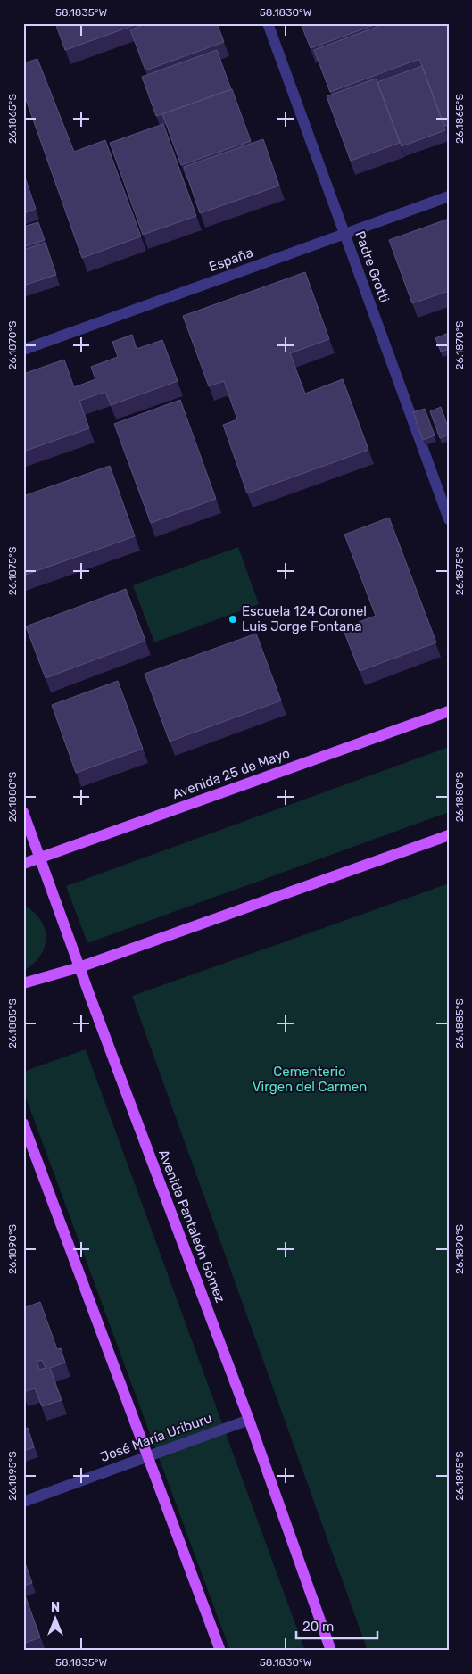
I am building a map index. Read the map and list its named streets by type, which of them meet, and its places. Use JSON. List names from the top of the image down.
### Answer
{
  "streets": {
    "main road": ["Avenida 25 de Mayo", "Avenida Pantaleón Gómez"],
    "street": ["España", "Padre Grotti", "José María Uriburu"]
  },
  "crossings": [
    ["España", "Padre Grotti"],
    ["Avenida 25 de Mayo", "Avenida Pantaleón Gómez"],
    ["Avenida Pantaleón Gómez", "José María Uriburu"]
  ],
  "parks": ["Cementerio Virgen del Carmen"],
  "places": ["Escuela 124 Coronel Luis Jorge Fontana"],
  "scale_bar": "20 m",
  "north": "top",
  "coordinates": [
    "58.1835°W",
    "58.1830°W",
    "26.1865°S",
    "26.1870°S",
    "26.1875°S",
    "26.1880°S",
    "26.1885°S",
    "26.1890°S",
    "26.1895°S"
  ]
}
